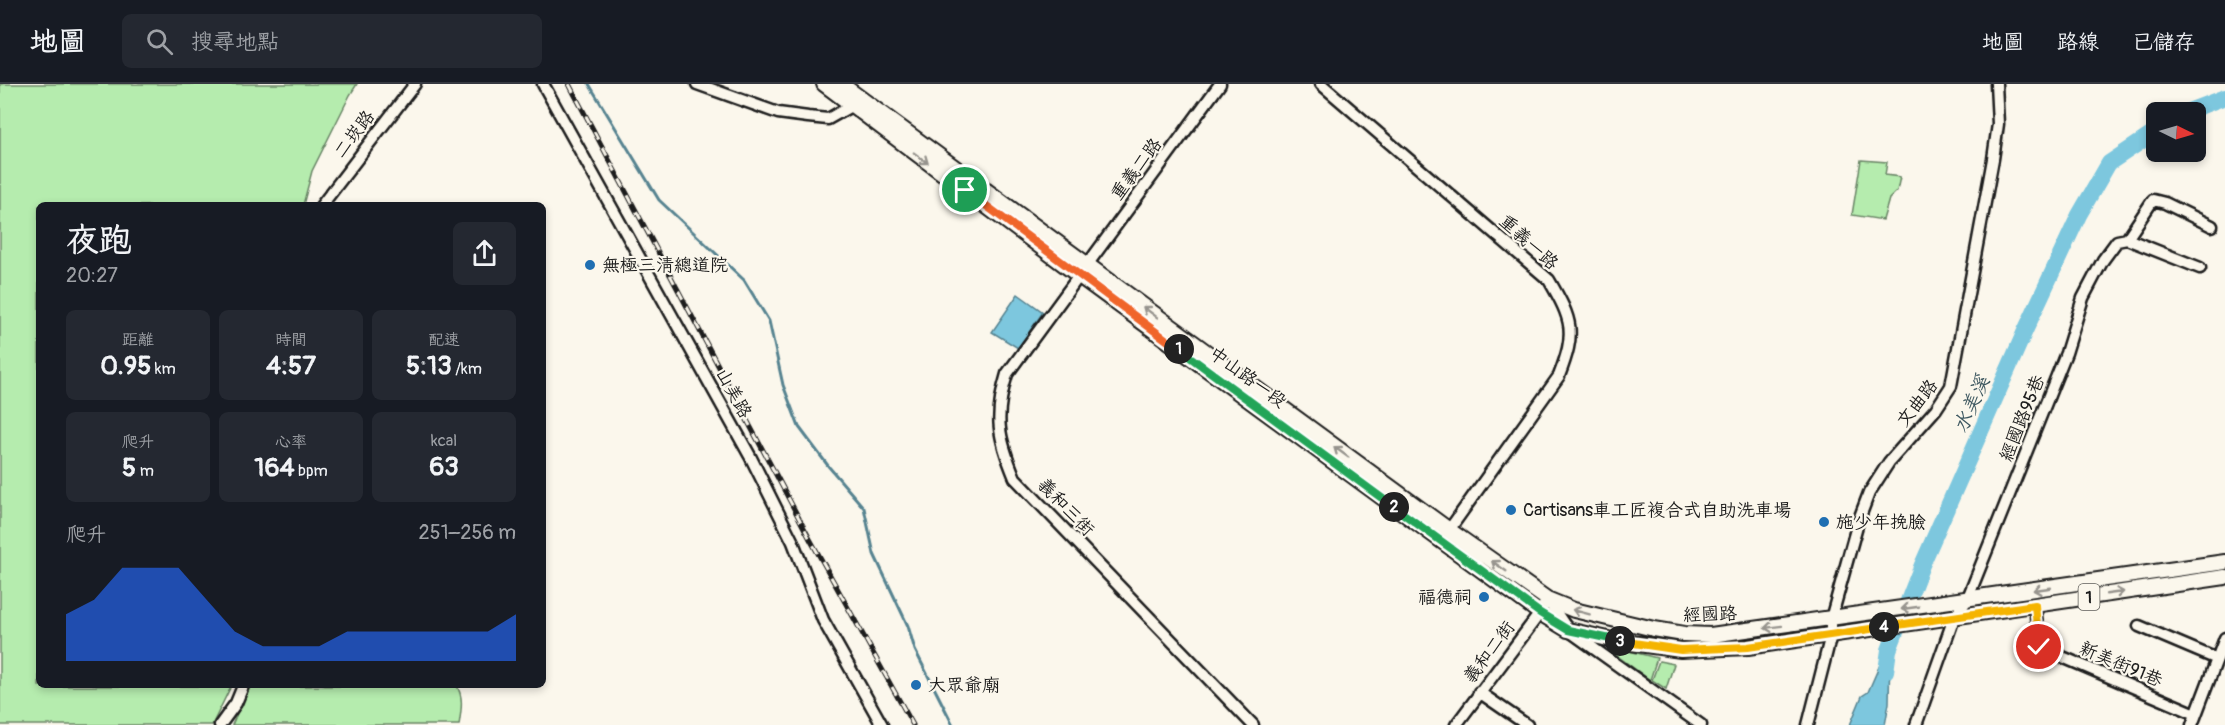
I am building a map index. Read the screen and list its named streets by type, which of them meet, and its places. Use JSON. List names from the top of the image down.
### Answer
{
  "streets": {
    "main road": ["中山路一段", "1", "經國路"],
    "street": [
      "二崁路",
      "重義二路",
      "重義一路",
      "山美路",
      "文曲路",
      "經國路95巷",
      "義和三街",
      "義和二街",
      "新美街91巷"
    ]
  },
  "crossings": [
    ["重義二路", "中山路一段"],
    ["重義二路", "義和三街"],
    ["重義一路", "中山路一段"],
    ["中山路一段", "義和三街"],
    ["中山路一段", "經國路"],
    ["中山路一段", "義和二街"],
    ["文曲路", "經國路"],
    ["經國路95巷", "1"],
    ["經國路95巷", "經國路"],
    ["1", "經國路"],
    ["1", "新美街91巷"],
    ["經國路", "義和二街"]
  ],
  "water": ["水美溪"],
  "places": [
    "無極三清總道院",
    "Cartisans車工匠複合式自助洗車場",
    "施少年挽臉",
    "福德祠",
    "大眾爺廟"
  ],
  "north": "right",
  "page": {
    "header": "地圖",
    "search": "搜尋地點",
    "nav": ["地圖", "路線", "已儲存"],
    "heading": ["夜跑", "20:27"],
    "stats": [
      ["距離", "0.95 km"],
      ["時間", "4:57"],
      ["配速", "5:13 /km"],
      ["爬升", "5 m"],
      ["心率", "164 bpm"],
      ["kcal", "63"]
    ],
    "pins": [
      "1",
      "2",
      "4",
      "3"
    ],
    "chart": ["爬升", "251–256 m"]
  }
}
